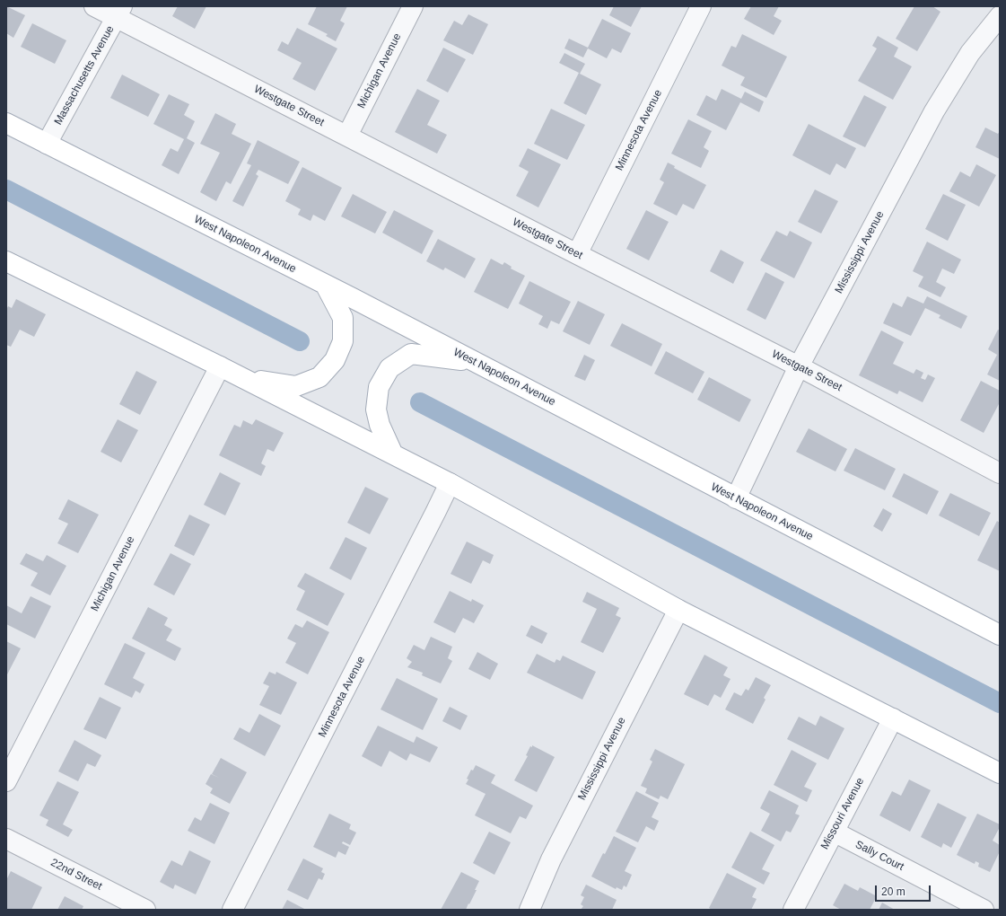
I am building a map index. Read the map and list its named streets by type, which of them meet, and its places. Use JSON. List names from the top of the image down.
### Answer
{
  "streets": {
    "main road": ["West Napoleon Avenue"],
    "street": [
      "Michigan Avenue",
      "Massachusetts Avenue",
      "Westgate Street",
      "Minnesota Avenue",
      "Mississippi Avenue",
      "Missouri Avenue",
      "Sally Court",
      "22nd Street"
    ]
  },
  "crossings": [
    ["Michigan Avenue", "Westgate Street"],
    ["Massachusetts Avenue", "Westgate Street"],
    ["Massachusetts Avenue", "West Napoleon Avenue"],
    ["Westgate Street", "Minnesota Avenue"],
    ["Westgate Street", "Mississippi Avenue"],
    ["West Napoleon Avenue", "Mississippi Avenue"],
    ["Missouri Avenue", "Sally Court"]
  ],
  "scale_bar": "20 m"
}
